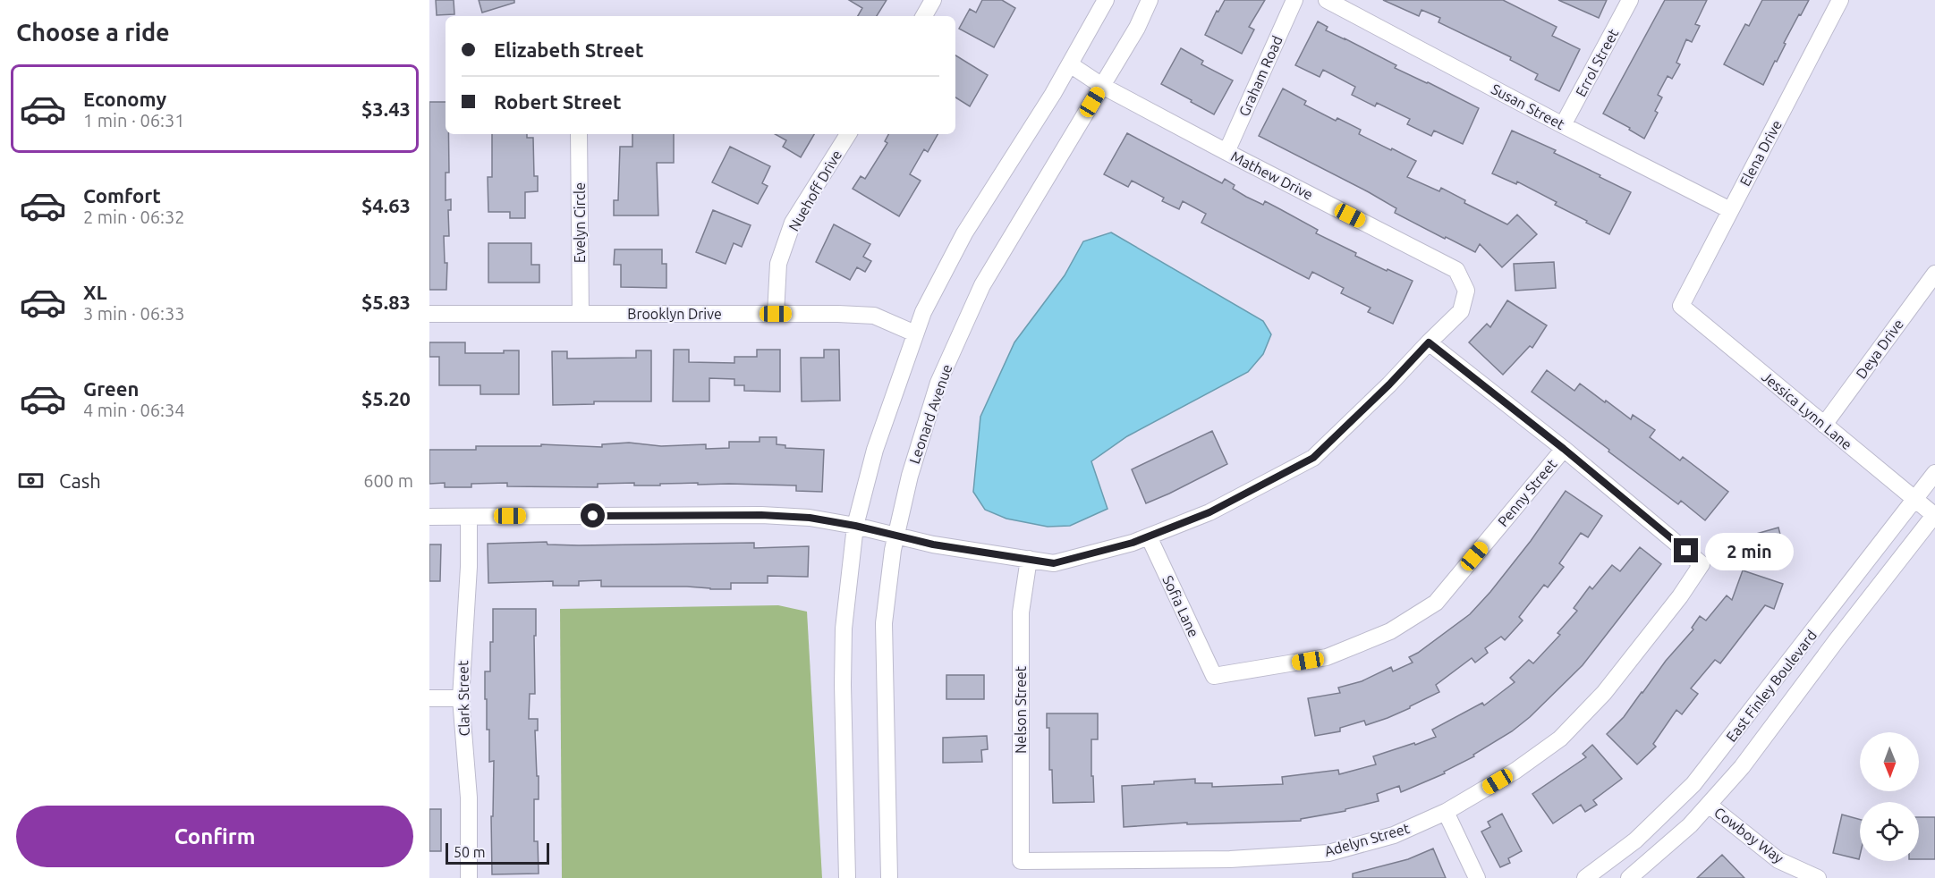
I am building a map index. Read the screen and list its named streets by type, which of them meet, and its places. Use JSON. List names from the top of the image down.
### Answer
{
  "streets": {
    "street": [
      "Errol Street",
      "Graham Road",
      "Susan Street",
      "Elena Drive",
      "Mathew Drive",
      "Nuehoff Drive",
      "Evelyn Circle",
      "Brooklyn Drive",
      "Deya Drive",
      "Jessica Lynn Lane",
      "Leonard Avenue",
      "Penny Street",
      "Sofia Lane",
      "East Finley Boulevard",
      "Clark Street",
      "Nelson Street",
      "Cowboy Way",
      "Adelyn Street"
    ]
  },
  "crossings": [
    ["Errol Street", "Susan Street"],
    ["Graham Road", "Mathew Drive"],
    ["Susan Street", "Elena Drive"],
    ["Elena Drive", "Jessica Lynn Lane"],
    ["Mathew Drive", "Leonard Avenue"],
    ["Nuehoff Drive", "Brooklyn Drive"],
    ["Evelyn Circle", "Brooklyn Drive"],
    ["Deya Drive", "Jessica Lynn Lane"],
    ["Jessica Lynn Lane", "East Finley Boulevard"],
    ["Penny Street", "Sofia Lane"],
    ["Penny Street", "Adelyn Street"],
    ["East Finley Boulevard", "Cowboy Way"],
    ["Nelson Street", "Adelyn Street"]
  ],
  "scale_bar": "50 m",
  "north": "bottom",
  "page": {
    "heading": "Choose a ride",
    "banner": ["Elizabeth Street", "Robert Street"],
    "list": [
      {
        "name": "Economy",
        "note": "1 min · 06:31",
        "value": "$3.43"
      },
      {
        "name": "Comfort",
        "note": "2 min · 06:32",
        "value": "$4.63"
      },
      {
        "name": "XL",
        "note": "3 min · 06:33",
        "value": "$5.83"
      },
      {
        "name": "Green",
        "note": "4 min · 06:34",
        "value": "$5.20"
      }
    ],
    "pay": ["Cash", "600 m"],
    "bubble": "2 min",
    "buttons": "Confirm",
    "scale": "50 m"
  }
}
